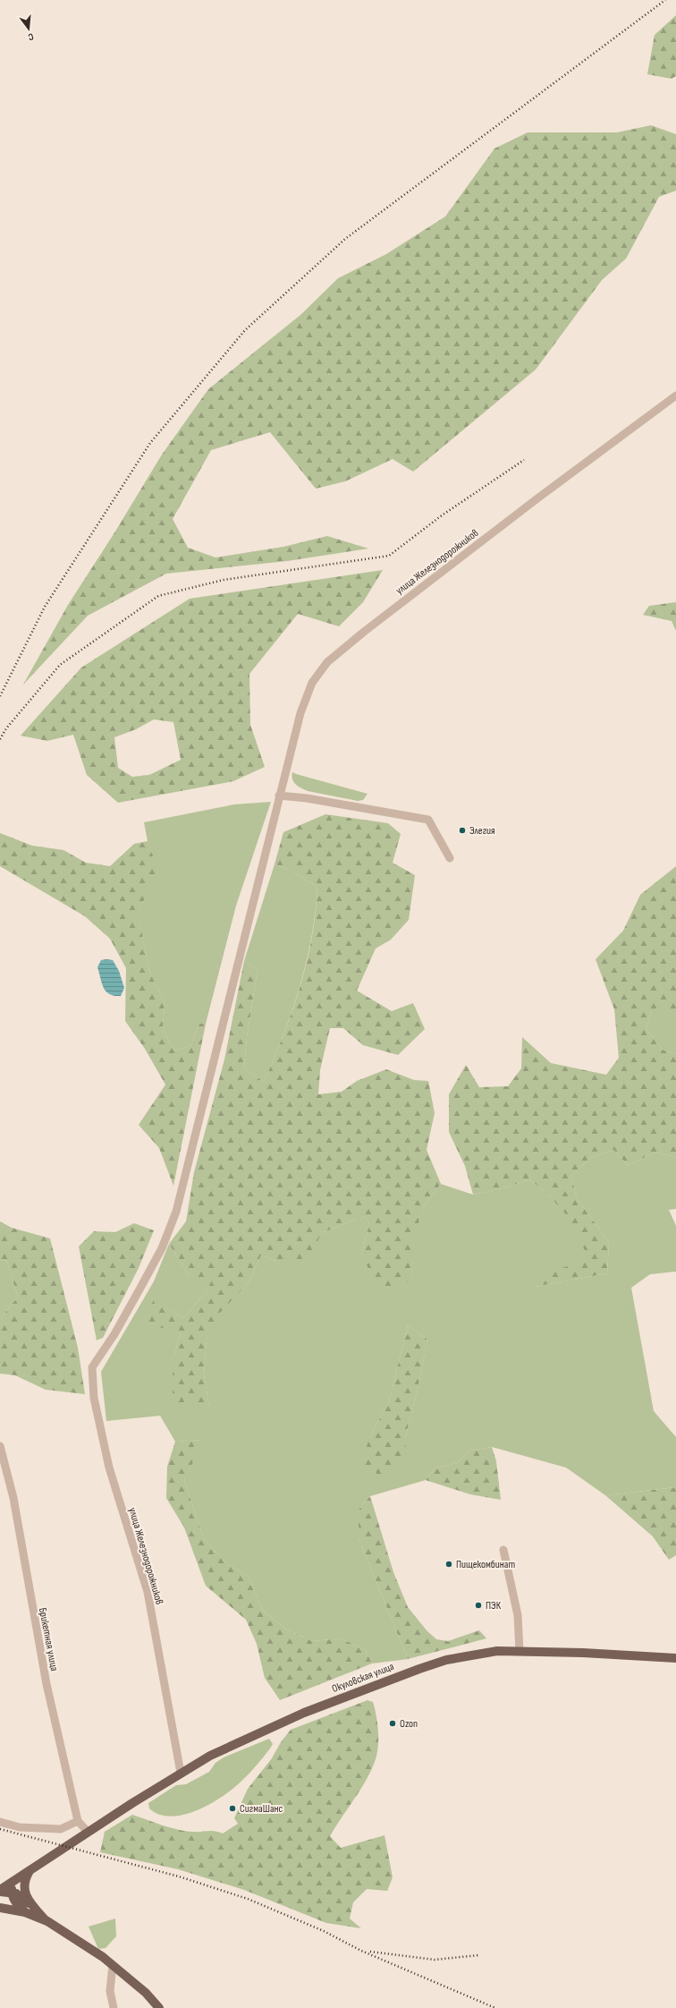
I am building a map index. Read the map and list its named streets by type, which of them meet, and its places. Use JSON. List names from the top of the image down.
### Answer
{
  "streets": {
    "main road": ["Окуловская улица"],
    "street": ["улица Железнодорожников", "Брикетная улица"]
  },
  "crossings": [
    ["улица Железнодорожников", "Окуловская улица"],
    ["Брикетная улица", "Окуловская улица"]
  ],
  "places": [
    "Элегия",
    "Пищекомбинат",
    "ПЭК",
    "Ozon",
    "СигмаШанс"
  ],
  "north": "bottom"
}
